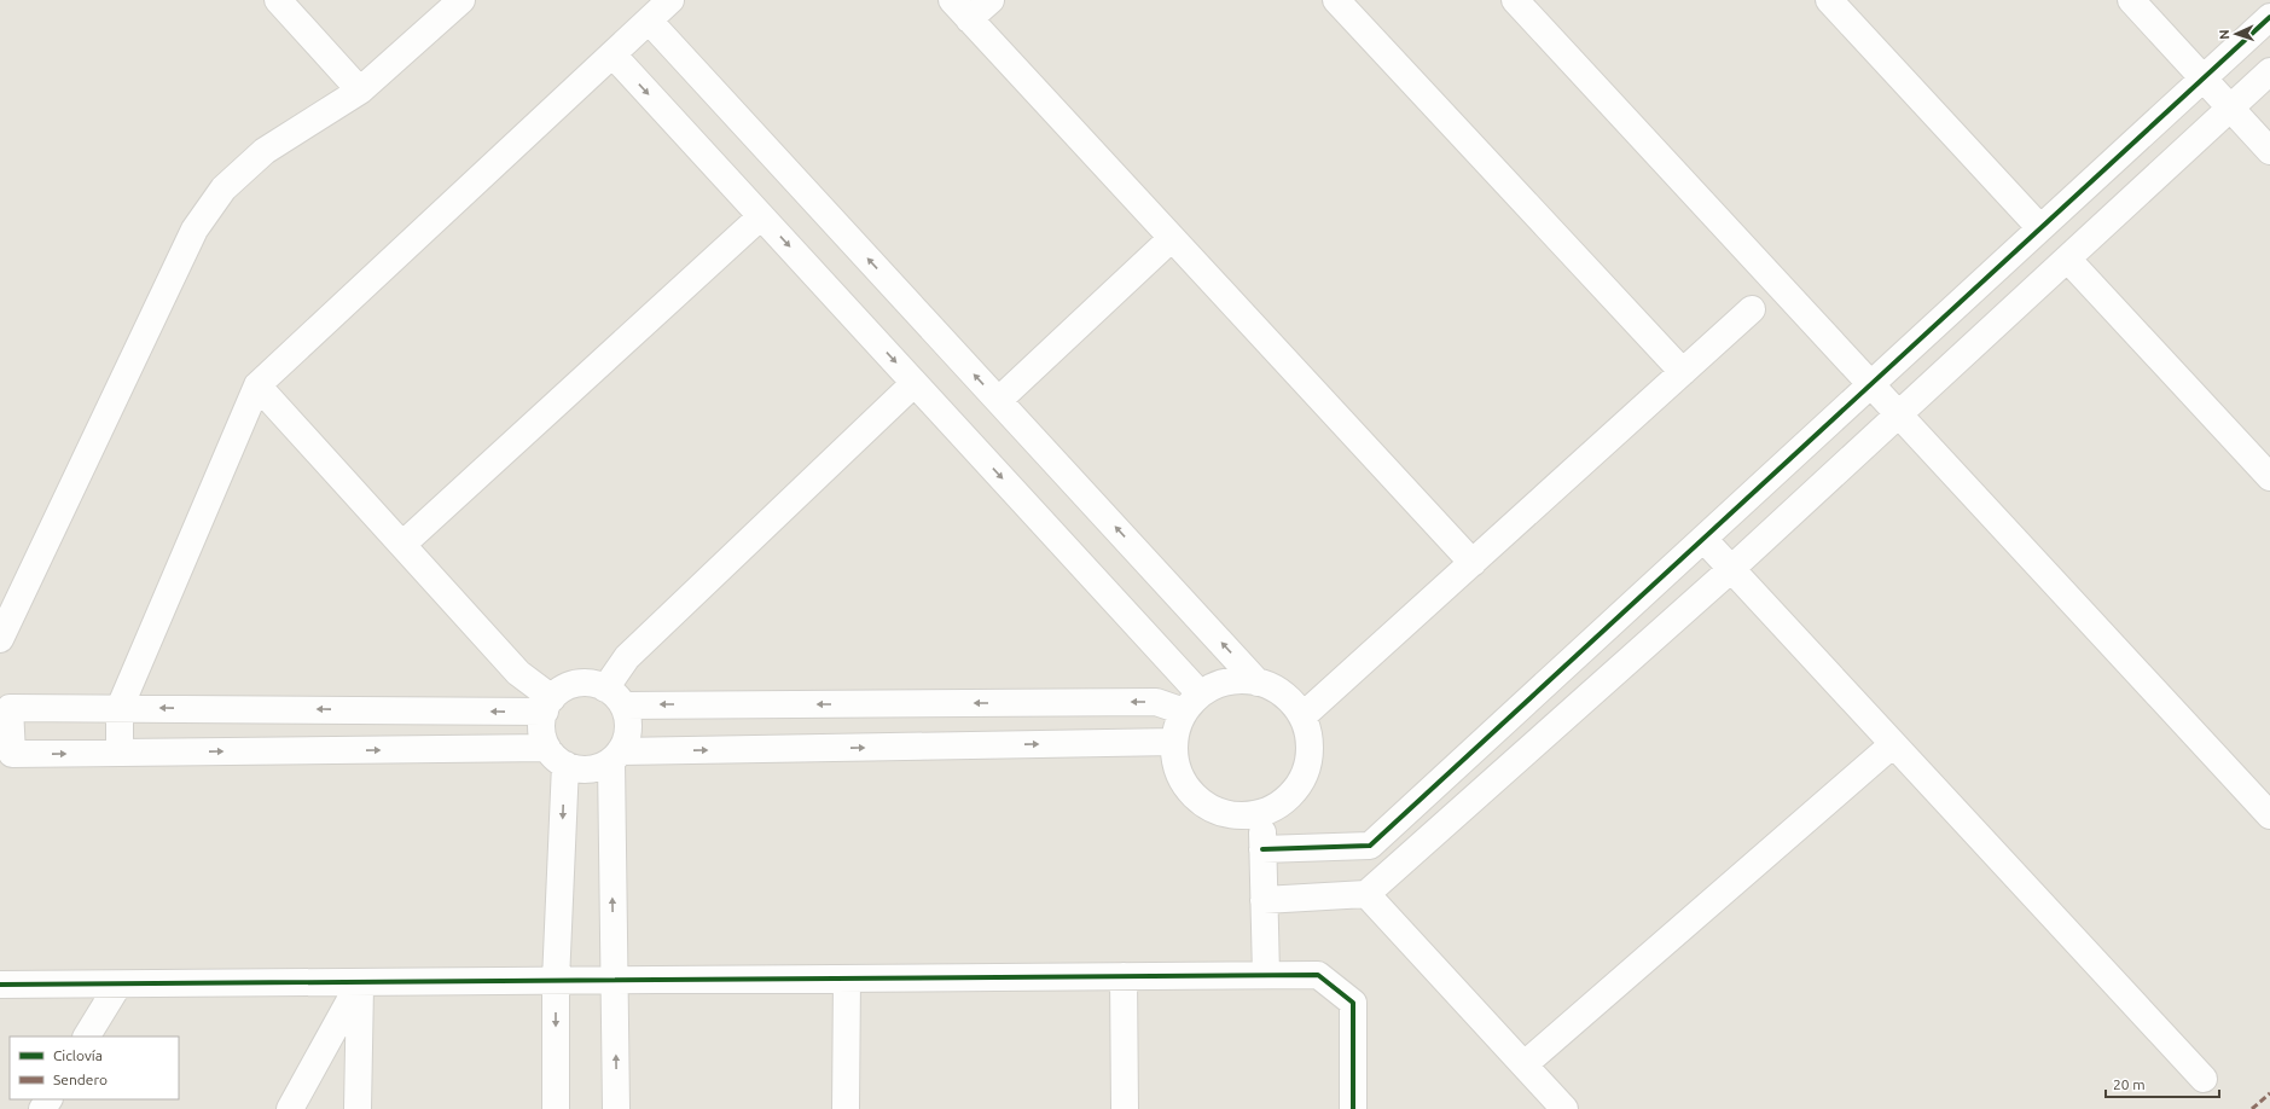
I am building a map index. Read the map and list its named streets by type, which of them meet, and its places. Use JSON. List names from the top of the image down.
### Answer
{
  "legend": ["Ciclovía", "Sendero"],
  "scale_bar": "20 m",
  "north": "left"
}
